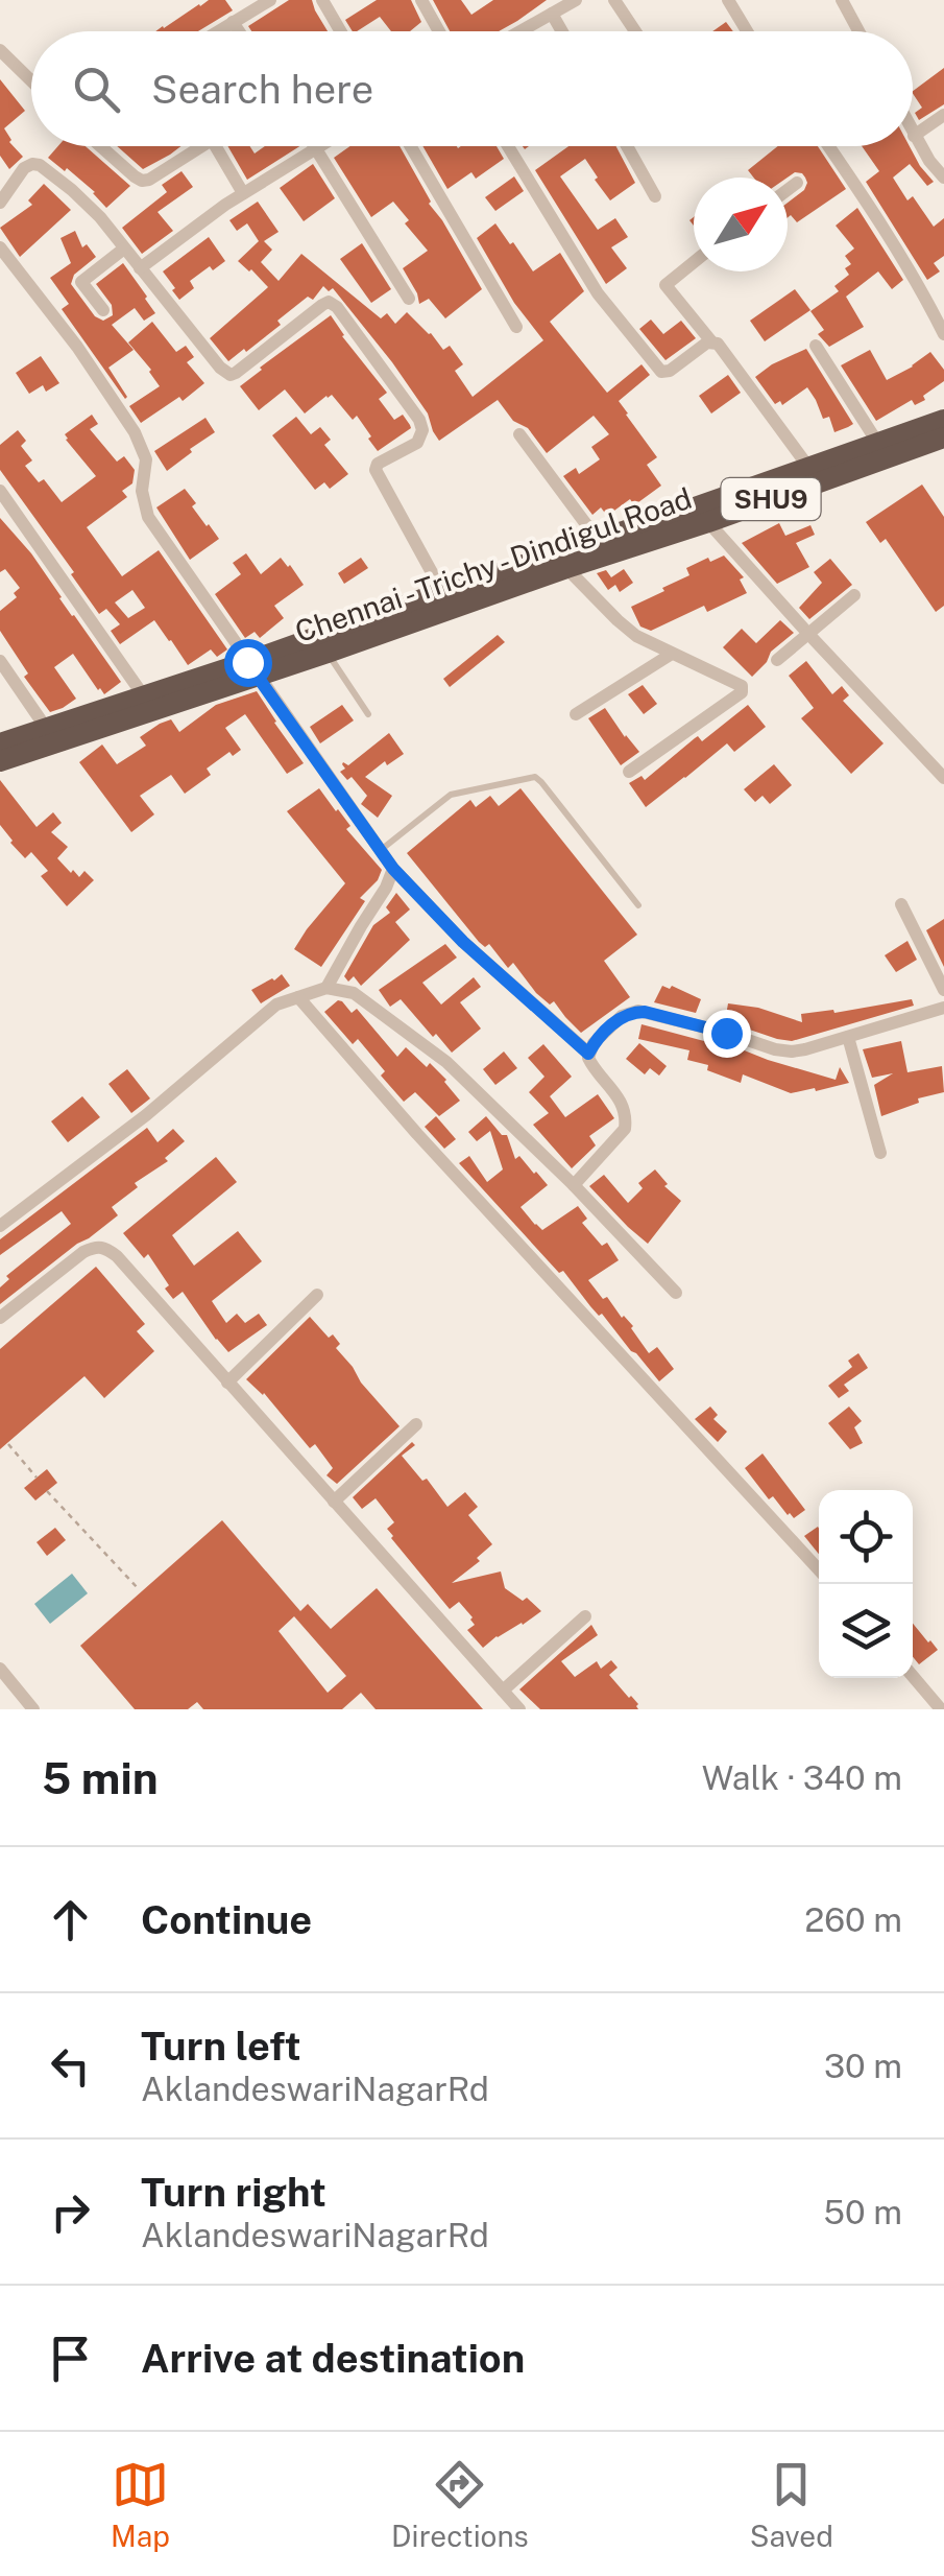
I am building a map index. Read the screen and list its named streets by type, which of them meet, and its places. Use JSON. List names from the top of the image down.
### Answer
{
  "streets": {
    "highway": ["SHU9", "Chennai - Trichy - Dindigul Road"]
  },
  "north": "top right",
  "page": {
    "search": "Search here",
    "heading": ["5 min", "Walk · 340 m"],
    "list": [
      ["Continue", "260 m"],
      ["Turn left", "AklandeswariNagarRd", "30 m"],
      ["Turn right", "AklandeswariNagarRd", "50 m"],
      "Arrive at destination"
    ],
    "nav": ["Map", "Directions", "Saved"]
  }
}
